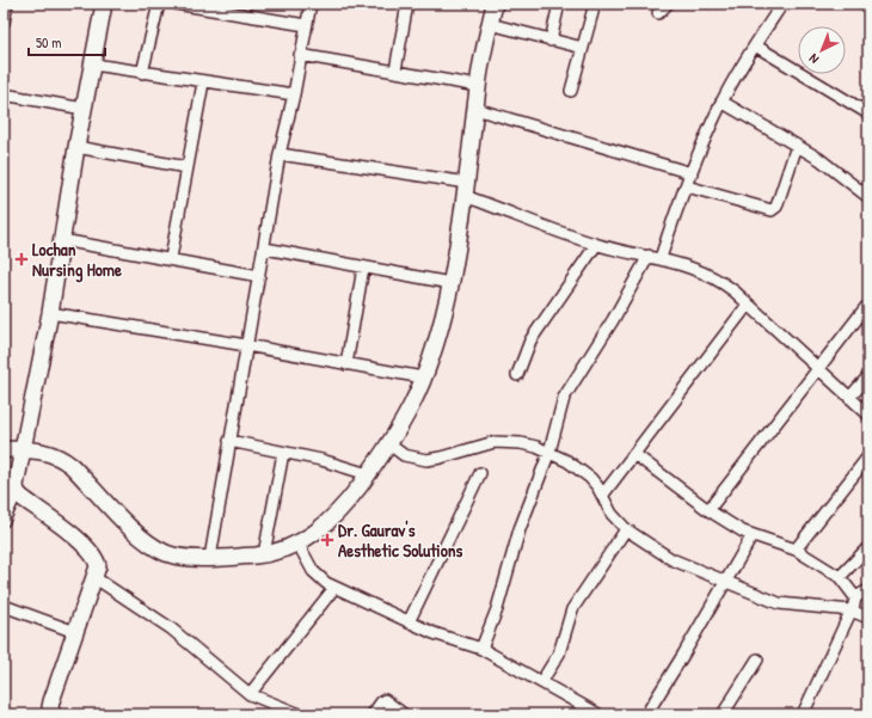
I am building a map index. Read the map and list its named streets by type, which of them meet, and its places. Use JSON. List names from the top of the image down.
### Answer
{
  "places": {
    "health": ["Lochan Nursing Home", "Dr. Gaurav's Aesthetic Solutions"]
  },
  "scale_bar": "50 m",
  "north": "bottom left"
}
